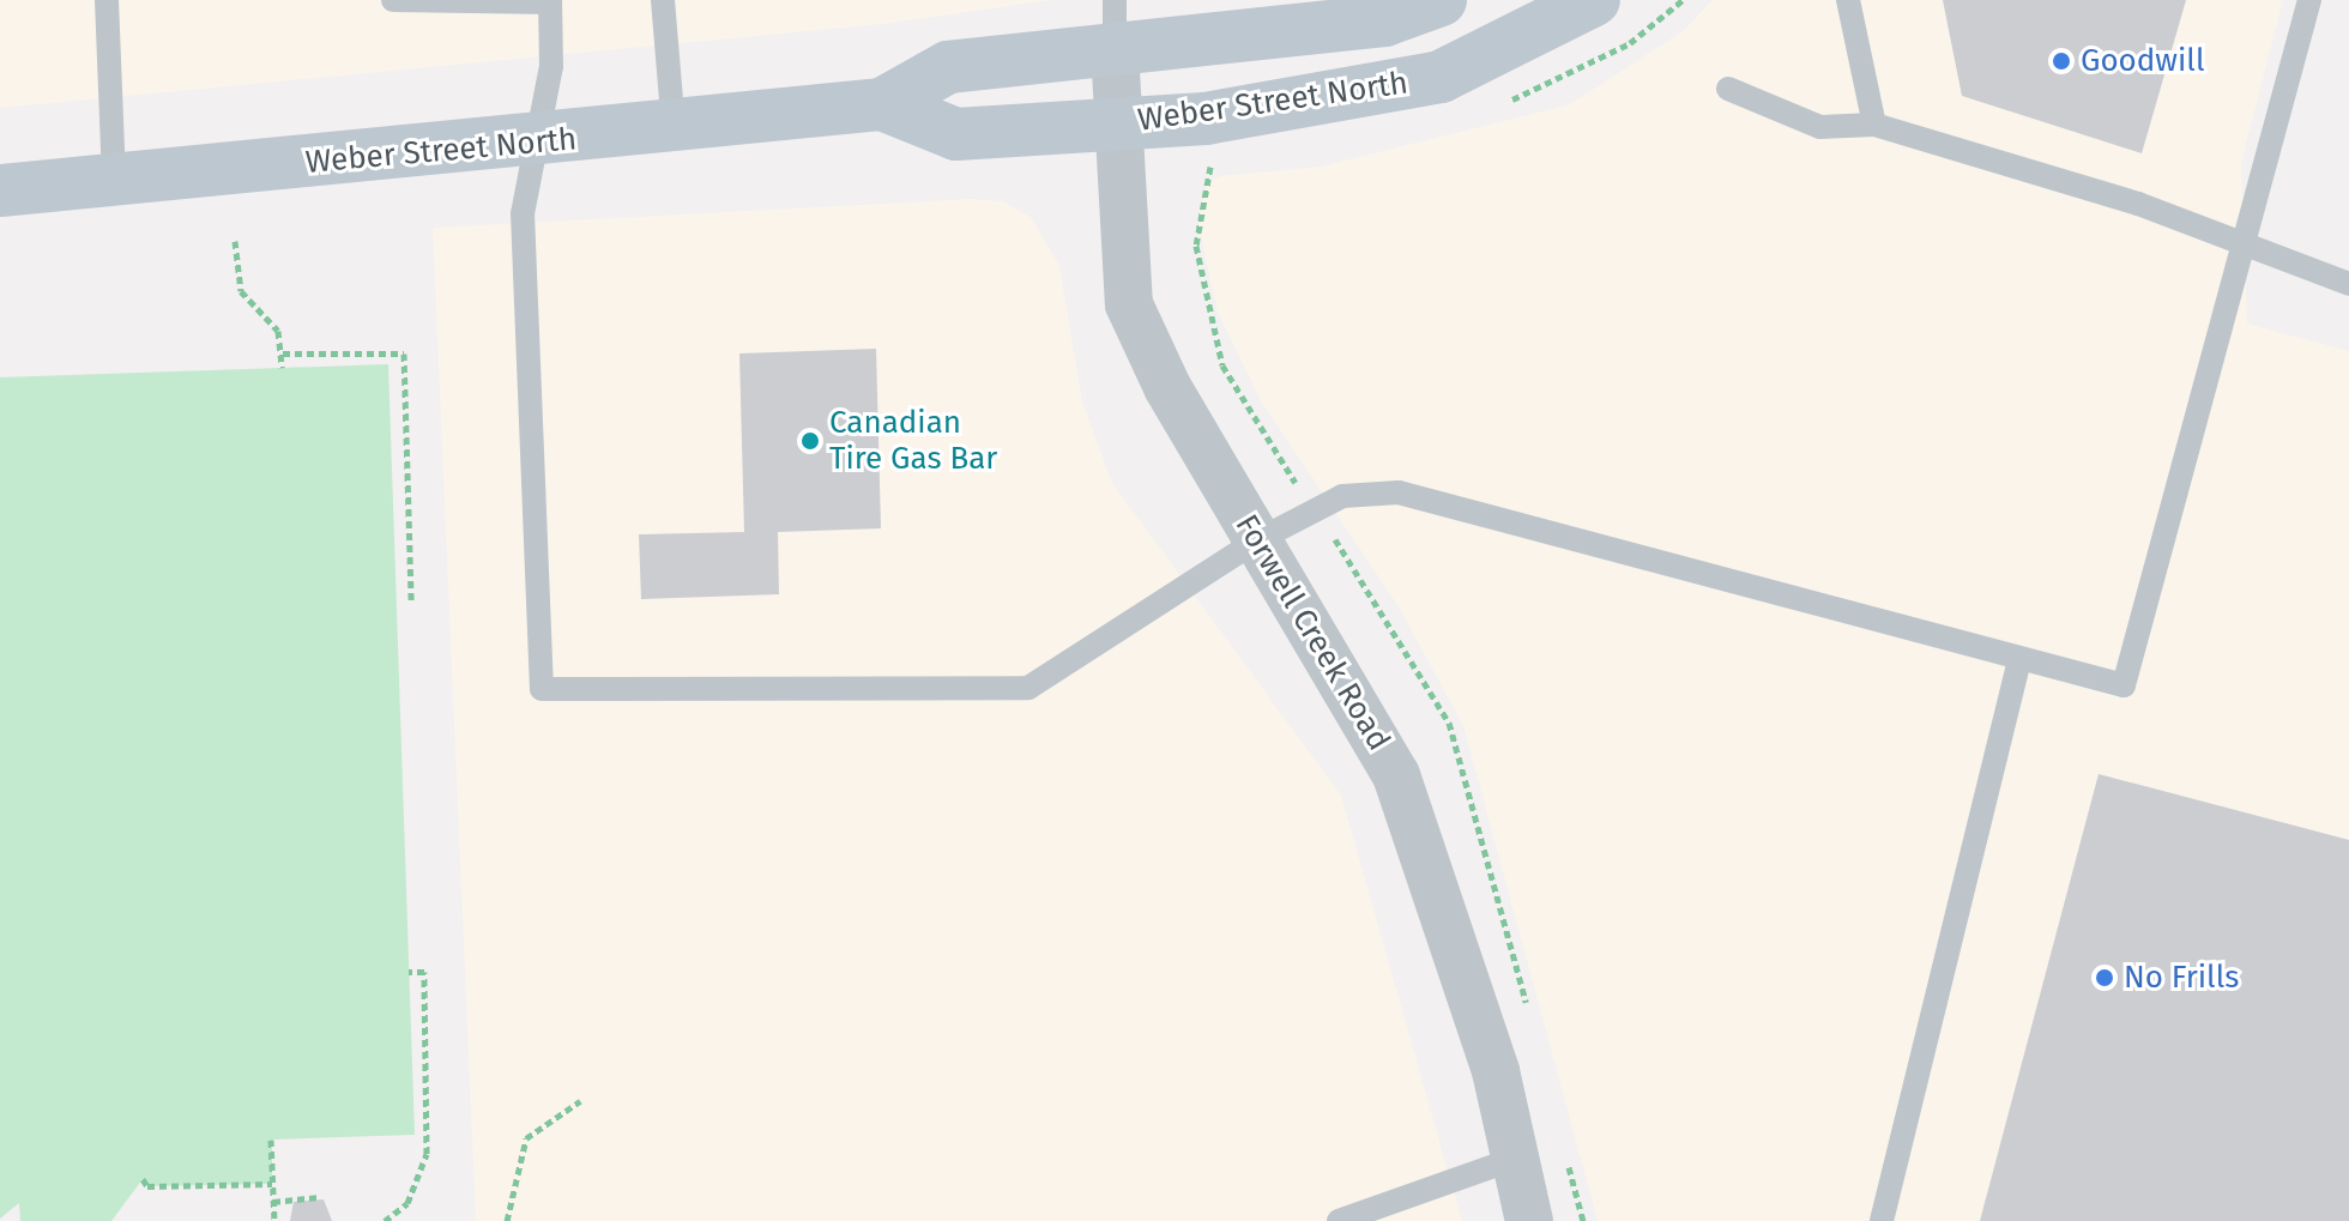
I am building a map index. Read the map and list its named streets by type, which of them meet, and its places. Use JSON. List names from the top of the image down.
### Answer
{
  "streets": {
    "main road": ["Weber Street North"],
    "street": ["Forwell Creek Road"]
  },
  "crossings": [
    ["Weber Street North", "Forwell Creek Road"]
  ],
  "places": ["Goodwill", "Canadian Tire Gas Bar", "No Frills"]
}
